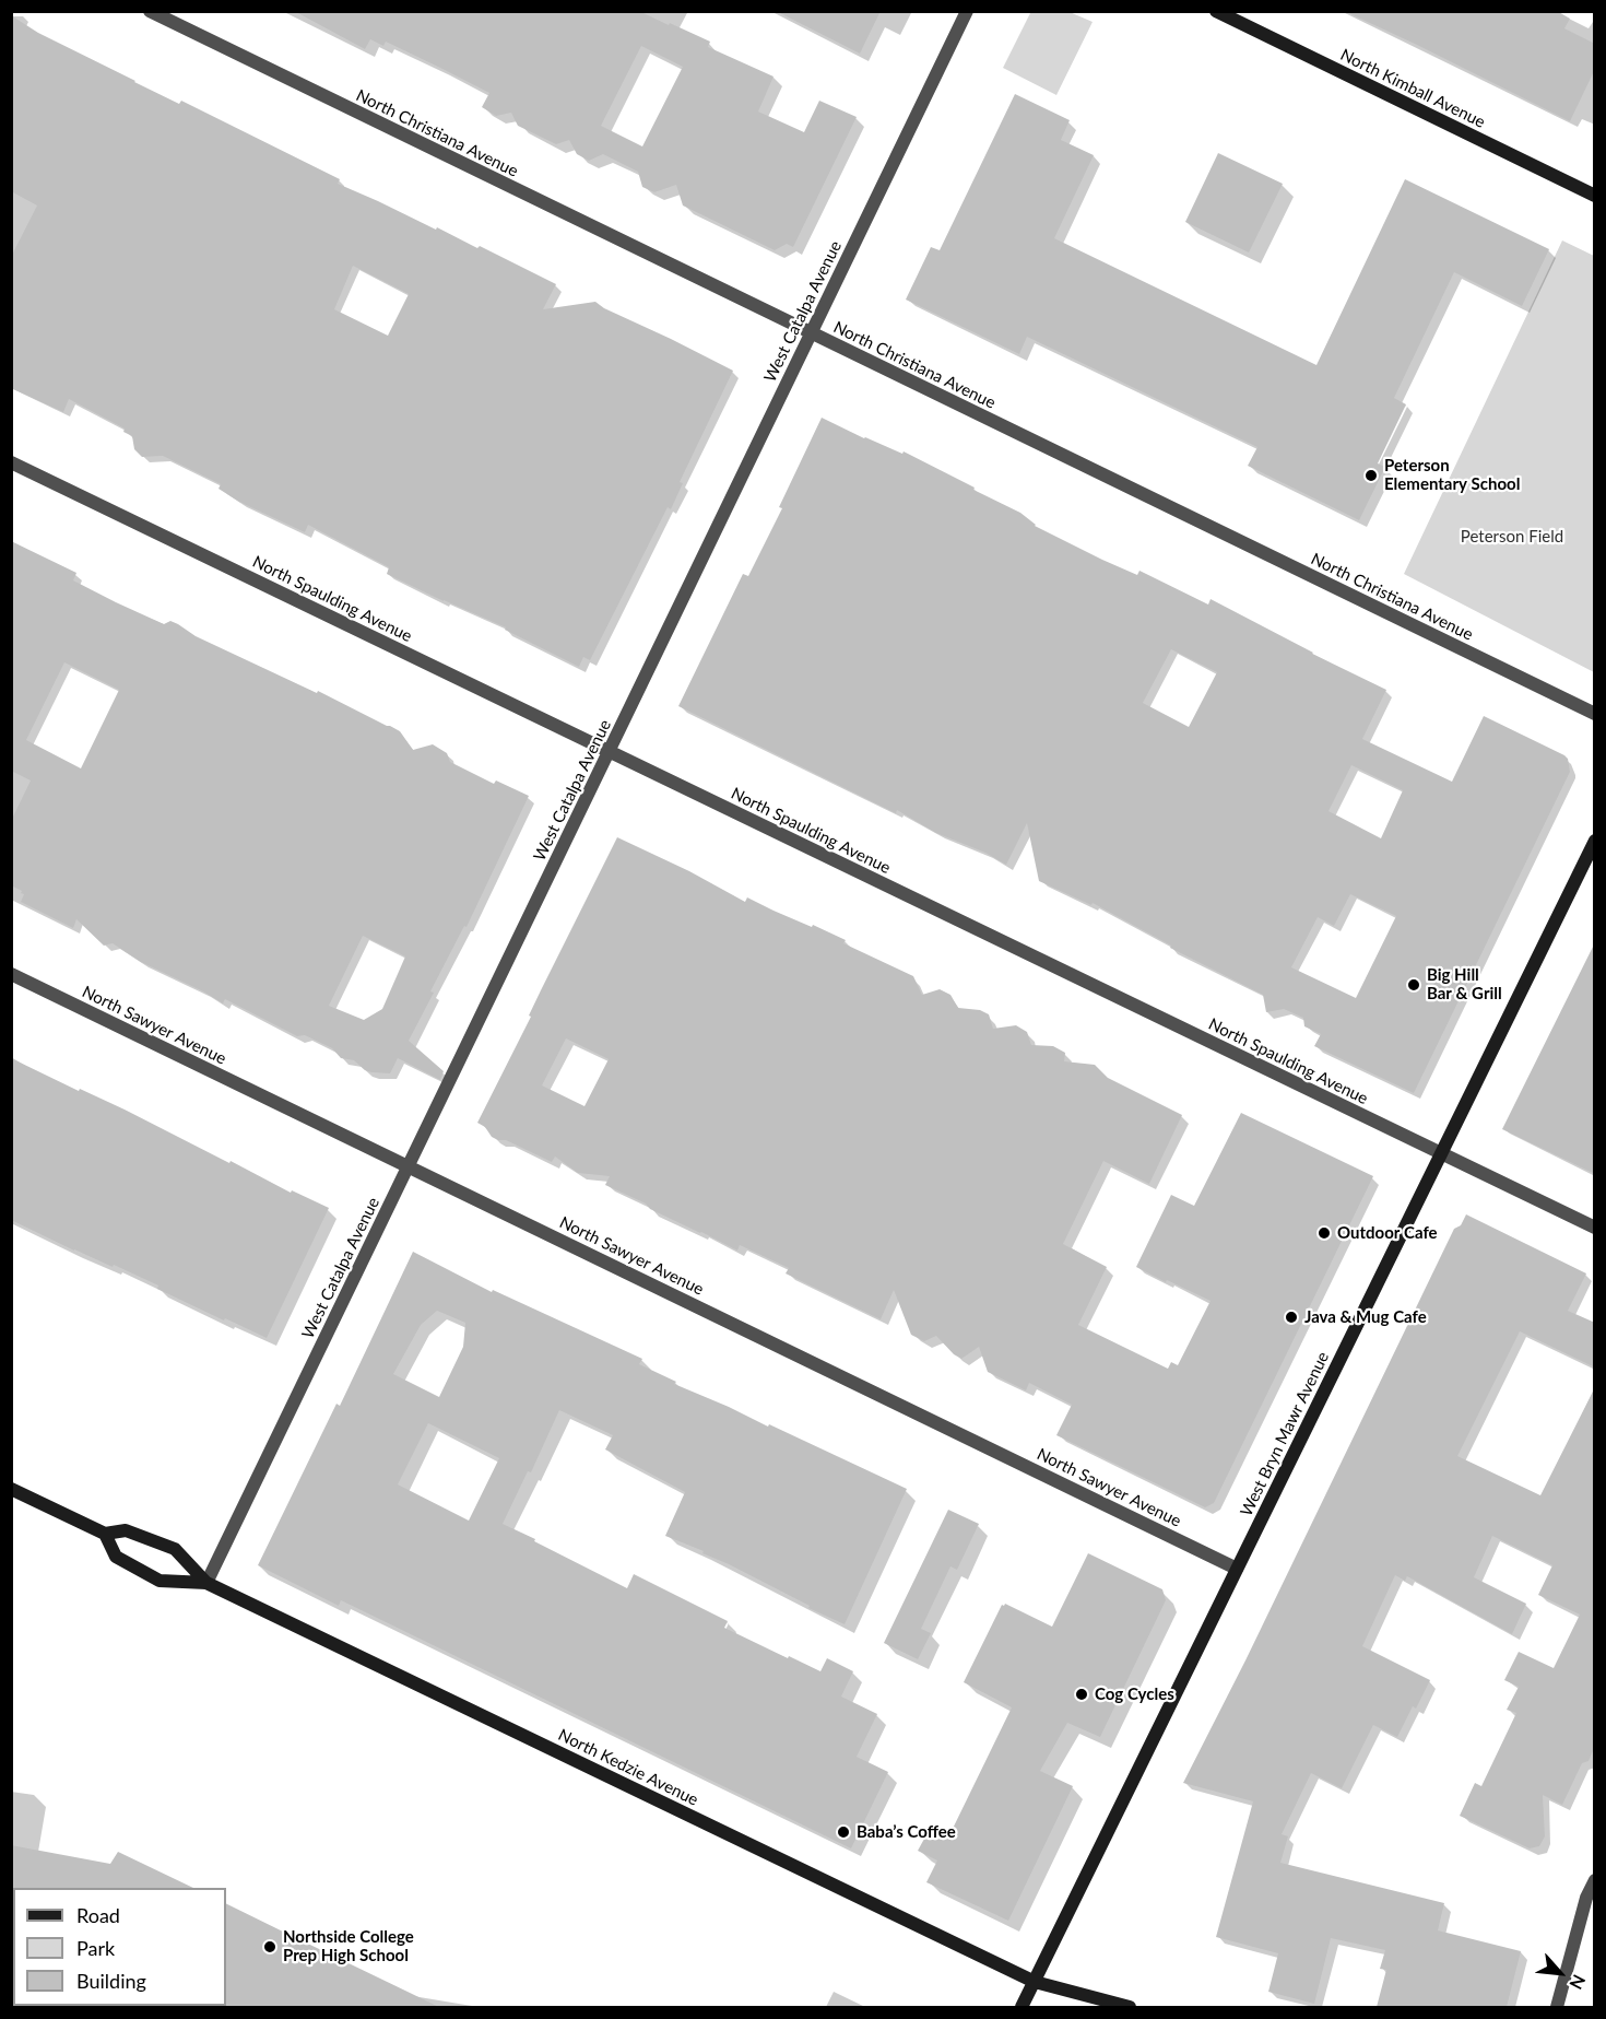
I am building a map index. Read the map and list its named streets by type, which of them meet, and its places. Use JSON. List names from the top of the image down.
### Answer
{
  "streets": {
    "street": [
      "North Kimball Avenue",
      "North Christiana Avenue",
      "West Catalpa Avenue",
      "North Spaulding Avenue",
      "North Sawyer Avenue",
      "West Bryn Mawr Avenue",
      "North Kedzie Avenue"
    ]
  },
  "crossings": [
    ["North Christiana Avenue", "West Catalpa Avenue"],
    ["West Catalpa Avenue", "North Spaulding Avenue"],
    ["West Catalpa Avenue", "North Sawyer Avenue"],
    ["West Catalpa Avenue", "North Kedzie Avenue"],
    ["North Spaulding Avenue", "West Bryn Mawr Avenue"],
    ["North Sawyer Avenue", "West Bryn Mawr Avenue"],
    ["West Bryn Mawr Avenue", "North Kedzie Avenue"]
  ],
  "parks": ["Peterson Field"],
  "places": [
    "Peterson Elementary School",
    "Big Hill Bar & Grill",
    "Outdoor Cafe",
    "Java & Mug Cafe",
    "Cog Cycles",
    "Baba’s Coffee",
    "Northside College Prep High School"
  ],
  "legend": ["Road", "Park", "Building"],
  "north": "bottom right"
}
